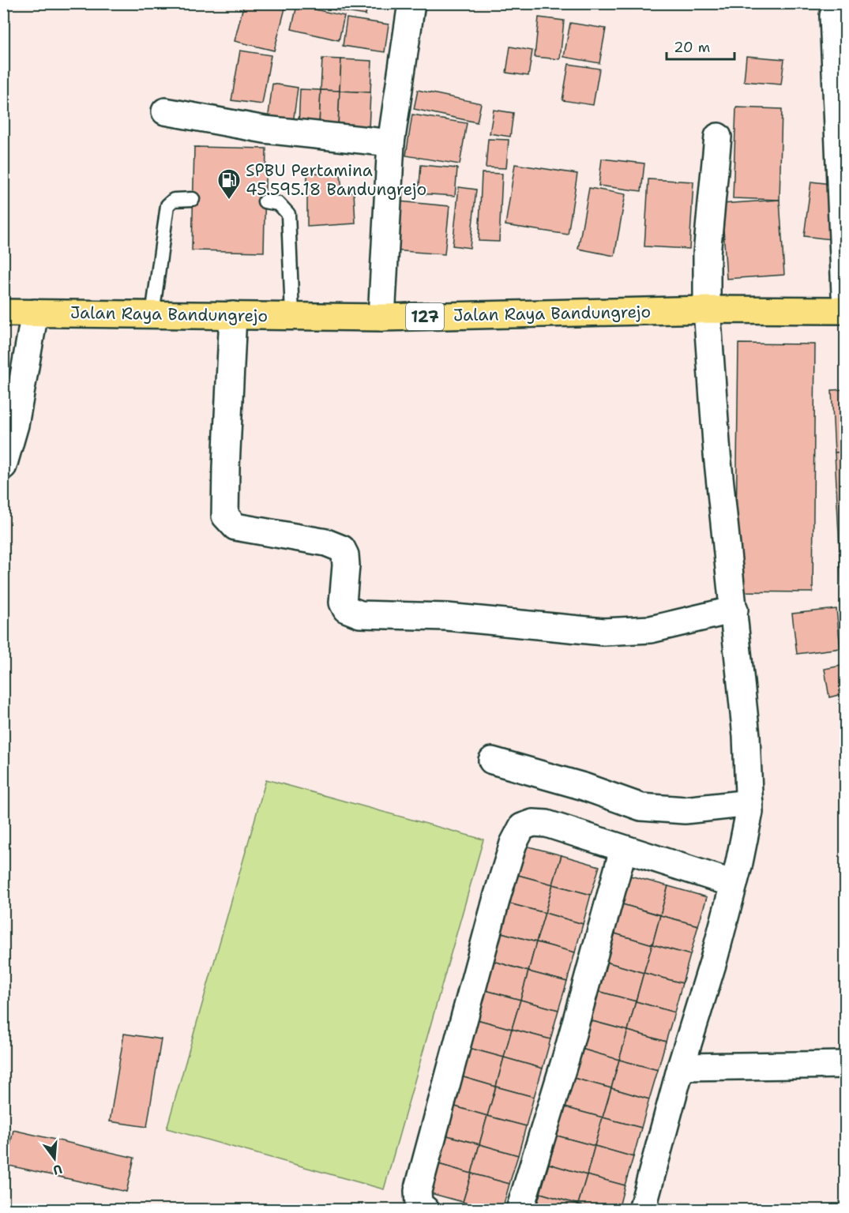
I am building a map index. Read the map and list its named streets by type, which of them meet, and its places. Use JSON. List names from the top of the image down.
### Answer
{
  "streets": {
    "main road": ["Jalan Raya Bandungrejo", "127"]
  },
  "places": {
    "fuel station": ["SPBU Pertamina 45.595.18 Bandungrejo"]
  },
  "scale_bar": "20 m",
  "north": "bottom"
}
